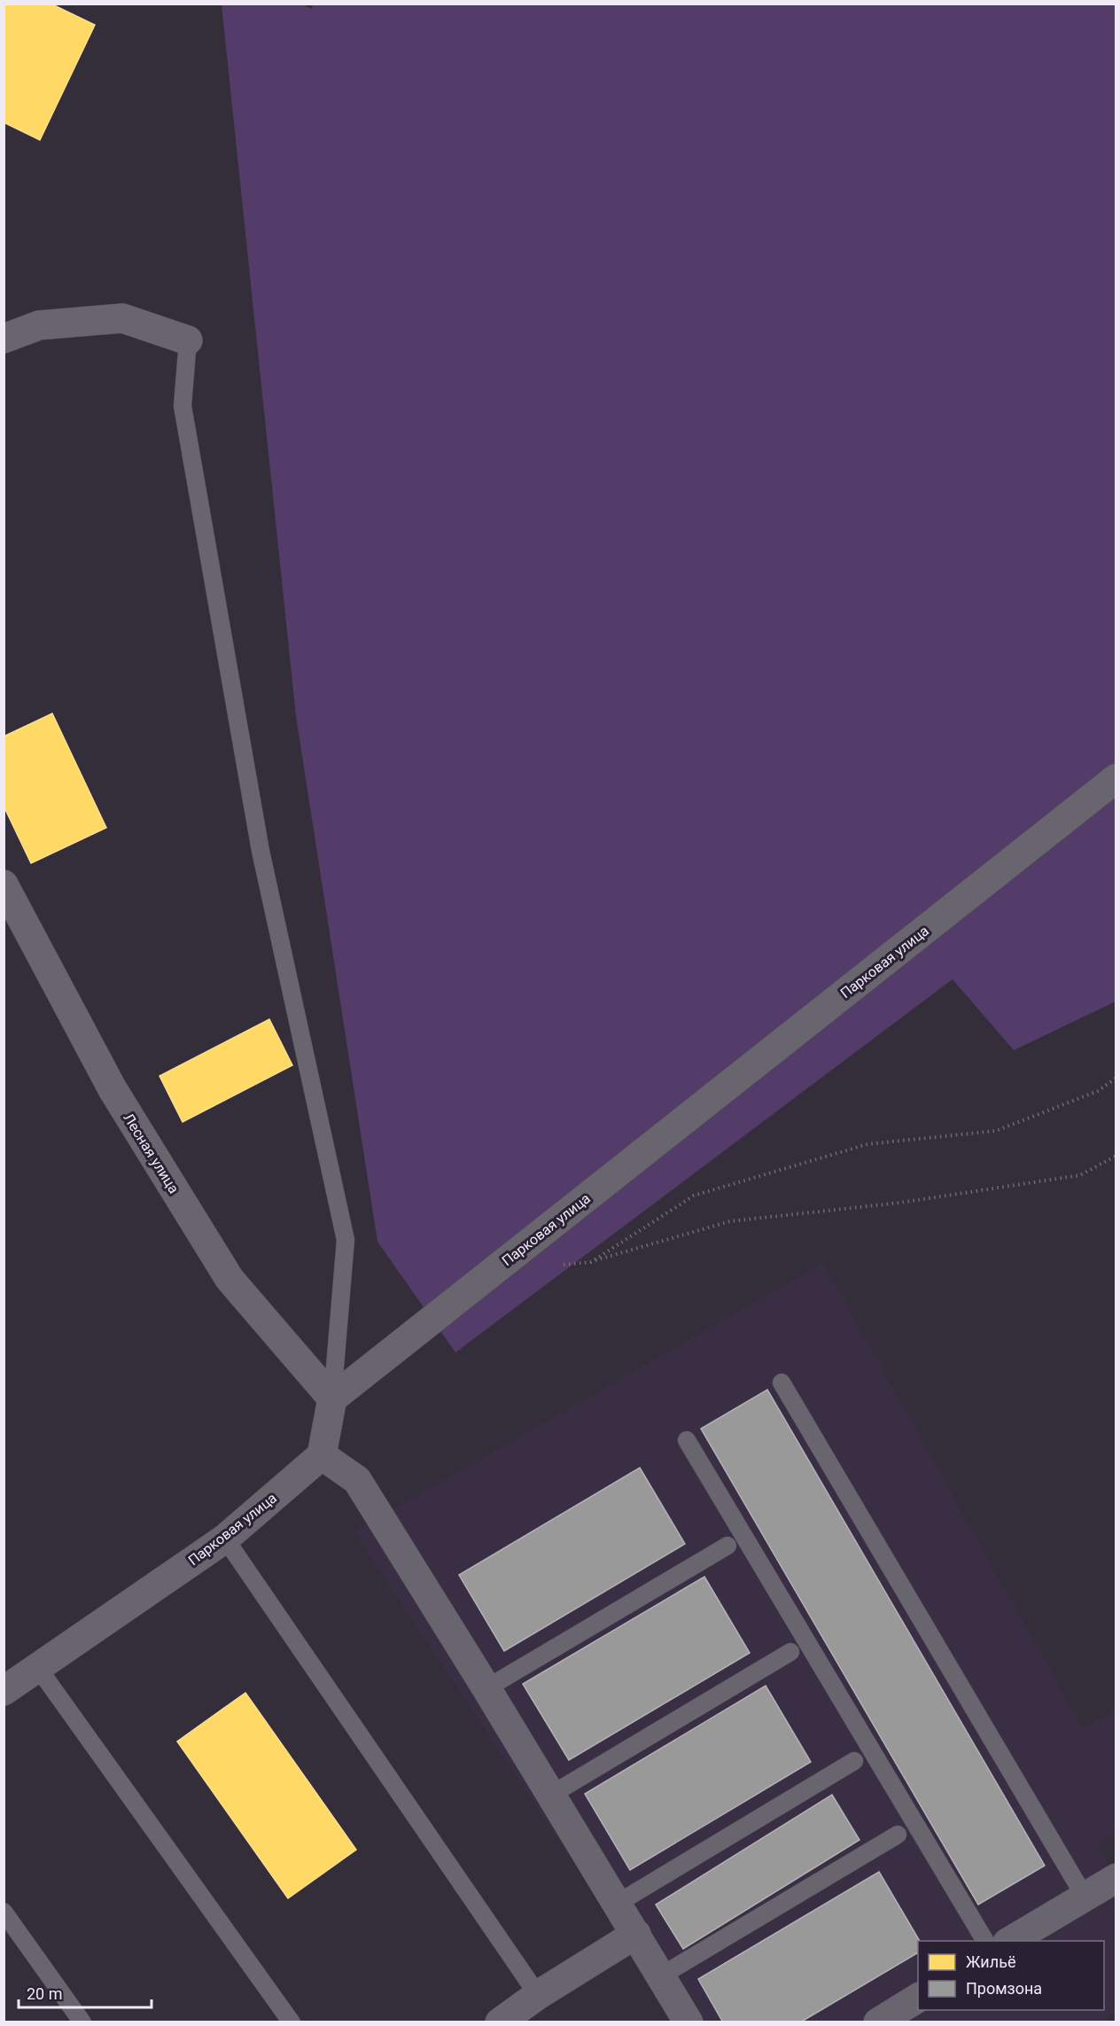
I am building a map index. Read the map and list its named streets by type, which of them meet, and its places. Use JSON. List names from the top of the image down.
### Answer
{
  "streets": {
    "street": ["Парковая улица", "Лесная улица"]
  },
  "crossings": [
    ["Парковая улица", "Лесная улица"]
  ],
  "legend": ["Жильё", "Промзона"],
  "scale_bar": "20 m"
}
